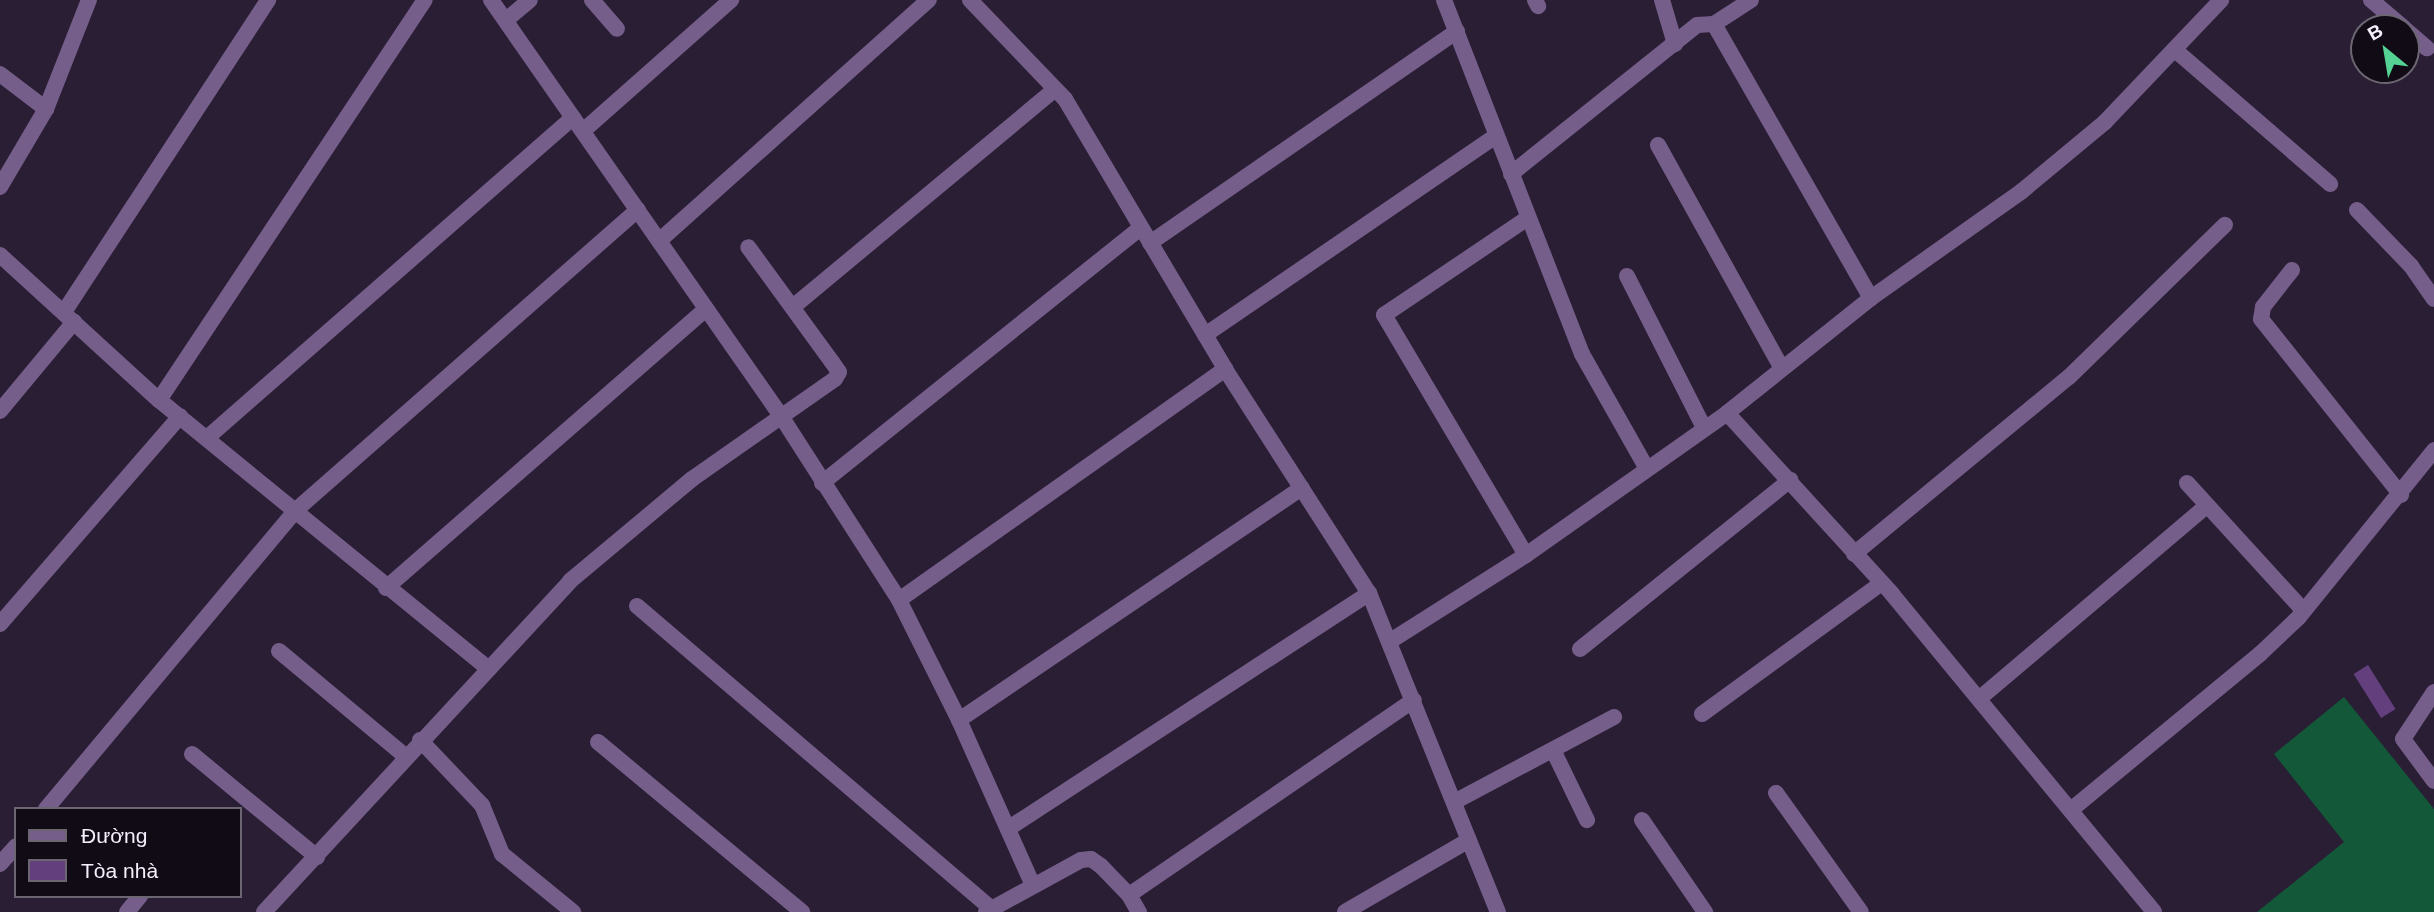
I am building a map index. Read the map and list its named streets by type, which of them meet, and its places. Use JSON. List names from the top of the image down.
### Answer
{
  "legend": ["Đường", "Tòa nhà"],
  "north": "top left"
}
